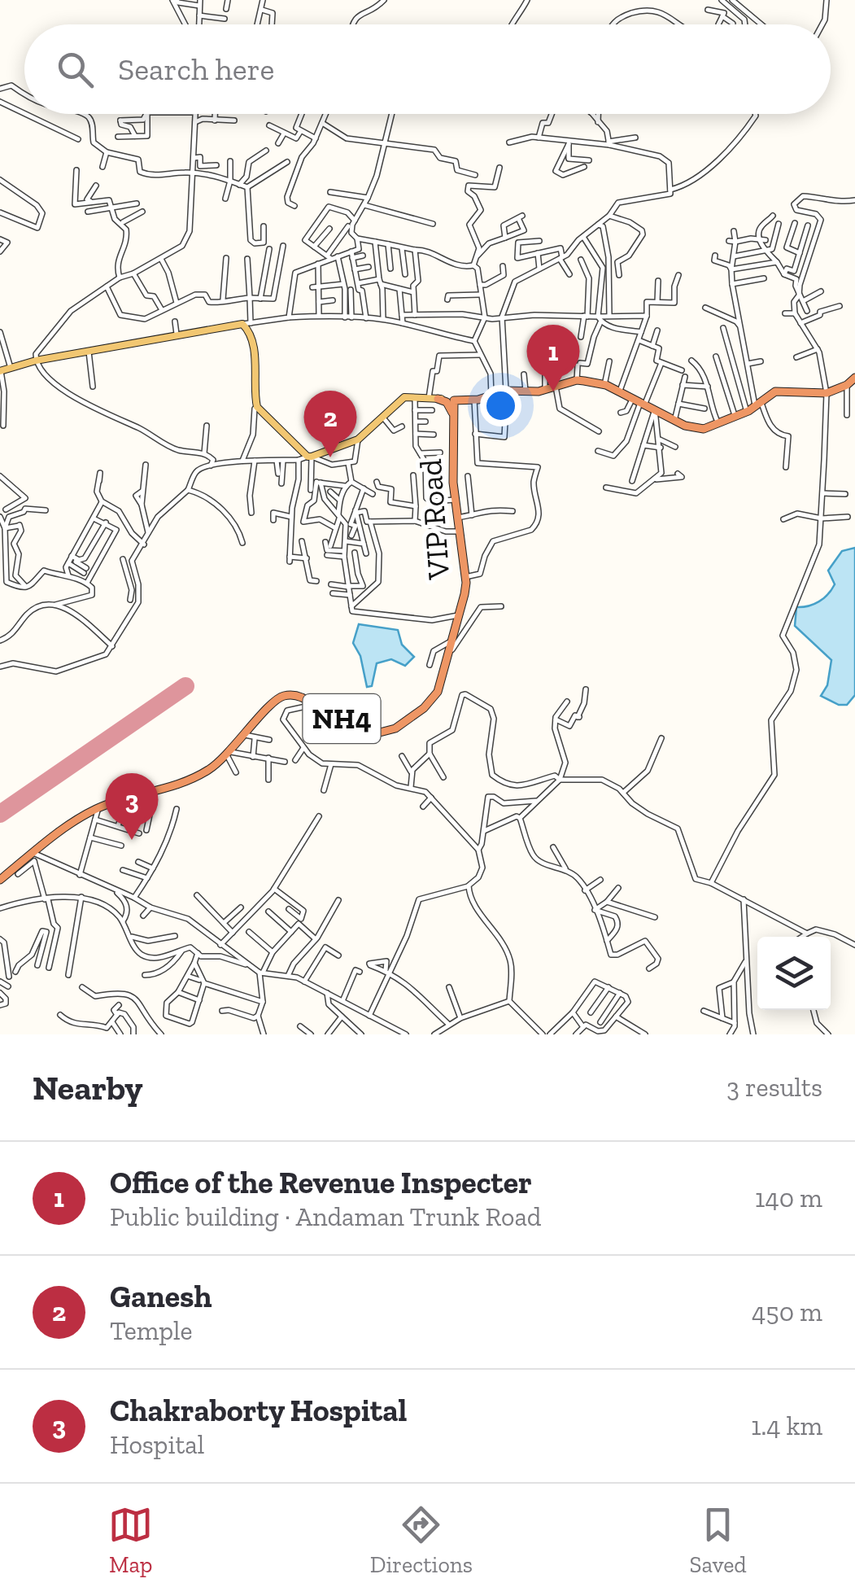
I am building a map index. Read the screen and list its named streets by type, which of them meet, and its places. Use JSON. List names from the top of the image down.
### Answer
{
  "streets": {
    "highway": ["VIP Road", "NH4"]
  },
  "page": {
    "search": "Search here",
    "pins": ["1", "2", "3"],
    "heading": ["Nearby", "3 results"],
    "list": [
      {
        "mark": "1",
        "name": "Office of the Revenue Inspecter",
        "note": "Public building · Andaman Trunk Road",
        "value": "140 m"
      },
      {
        "mark": "2",
        "name": "Ganesh",
        "note": "Temple",
        "value": "450 m"
      },
      {
        "mark": "3",
        "name": "Chakraborty Hospital",
        "note": "Hospital",
        "value": "1.4 km"
      }
    ],
    "nav": ["Map", "Directions", "Saved"]
  }
}
